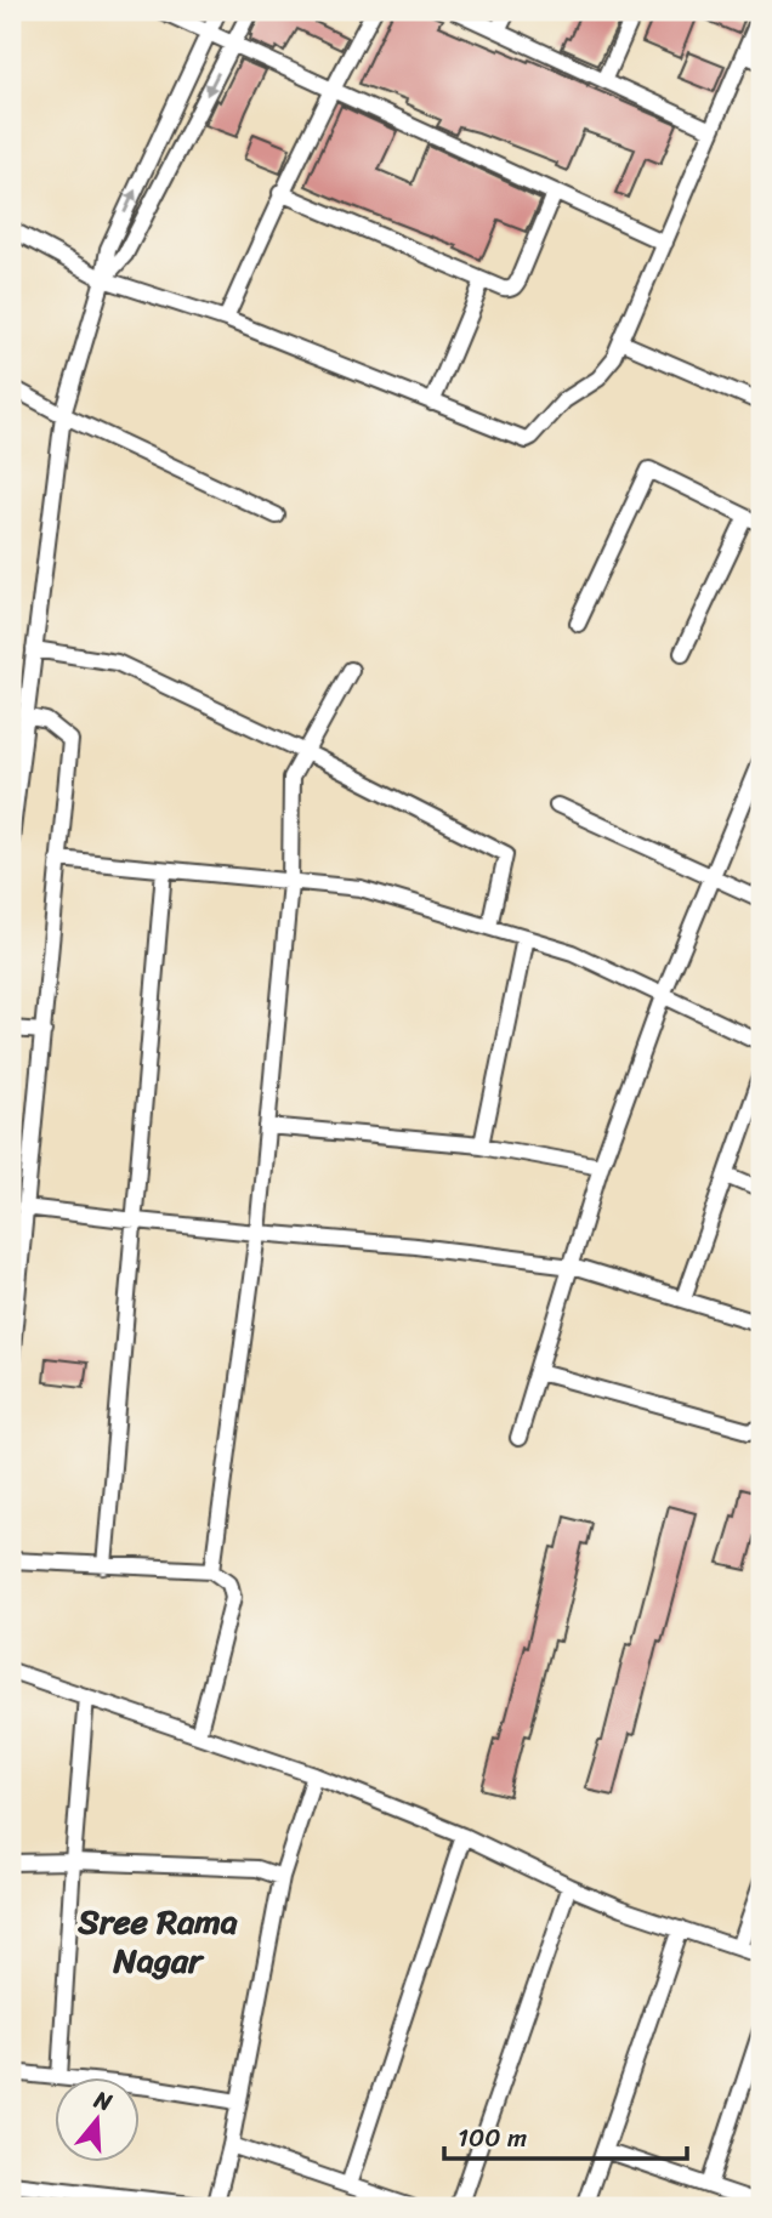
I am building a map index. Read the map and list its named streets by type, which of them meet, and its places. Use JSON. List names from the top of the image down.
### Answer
{
  "districts": ["Sree Rama Nagar"],
  "scale_bar": "100 m",
  "north": "top"
}
